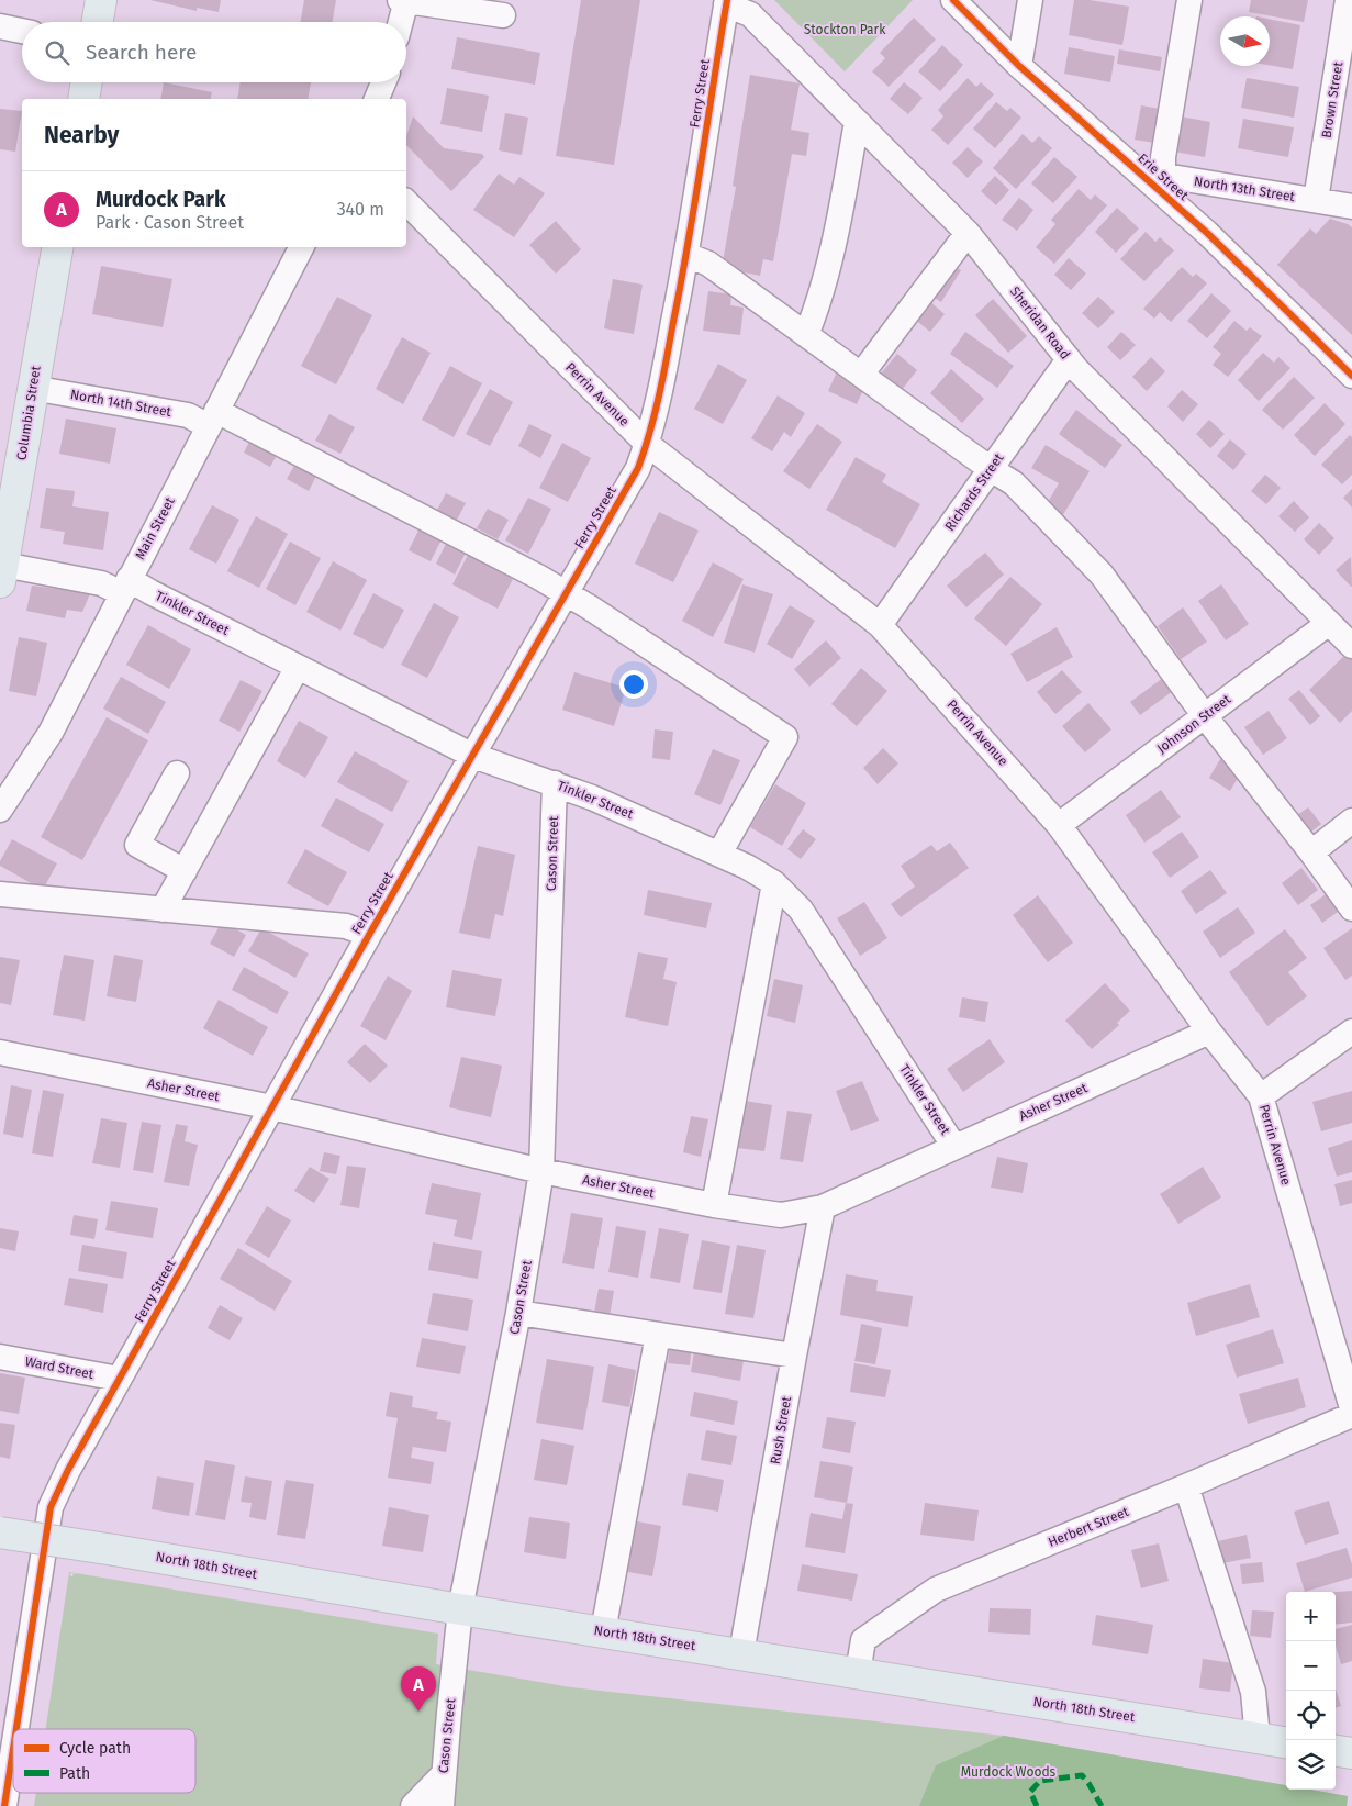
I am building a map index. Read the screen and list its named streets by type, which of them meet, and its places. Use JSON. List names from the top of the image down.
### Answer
{
  "streets": {
    "main road": ["Columbia Street", "North 18th Street"],
    "street": [
      "Ferry Street",
      "Brown Street",
      "Erie Street",
      "North 13th Street",
      "Sheridan Road",
      "Perrin Avenue",
      "North 14th Street",
      "Richards Street",
      "Main Street",
      "Tinkler Street",
      "Johnson Street",
      "Cason Street",
      "Asher Street",
      "Ward Street",
      "Rush Street",
      "Herbert Street"
    ]
  },
  "crossings": [
    ["Ferry Street", "Sheridan Road"],
    ["Ferry Street", "Perrin Avenue"],
    ["Ferry Street", "North 14th Street"],
    ["Ferry Street", "Tinkler Street"],
    ["Ferry Street", "Asher Street"],
    ["Ferry Street", "Ward Street"],
    ["Brown Street", "North 13th Street"],
    ["Erie Street", "North 13th Street"],
    ["Sheridan Road", "Richards Street"],
    ["Sheridan Road", "Johnson Street"],
    ["Perrin Avenue", "Richards Street"],
    ["Perrin Avenue", "Johnson Street"],
    ["Perrin Avenue", "Asher Street"],
    ["North 14th Street", "Columbia Street"],
    ["North 14th Street", "Main Street"],
    ["North 14th Street", "Tinkler Street"],
    ["Columbia Street", "Tinkler Street"],
    ["Main Street", "Tinkler Street"],
    ["Tinkler Street", "Cason Street"],
    ["Tinkler Street", "Asher Street"],
    ["Cason Street", "Asher Street"],
    ["Cason Street", "North 18th Street"],
    ["Asher Street", "Rush Street"],
    ["Rush Street", "North 18th Street"],
    ["Herbert Street", "North 18th Street"]
  ],
  "parks": ["Stockton Park", "Murdock Woods"],
  "legend": ["Cycle path", "Path"],
  "north": "right",
  "page": {
    "search": "Search here",
    "heading": "Nearby",
    "list": [
      {
        "mark": "A",
        "name": "Murdock Park",
        "note": "Park · Cason Street",
        "value": "340 m"
      }
    ],
    "map_buttons": ["+", "−"],
    "pins": "A"
  }
}
